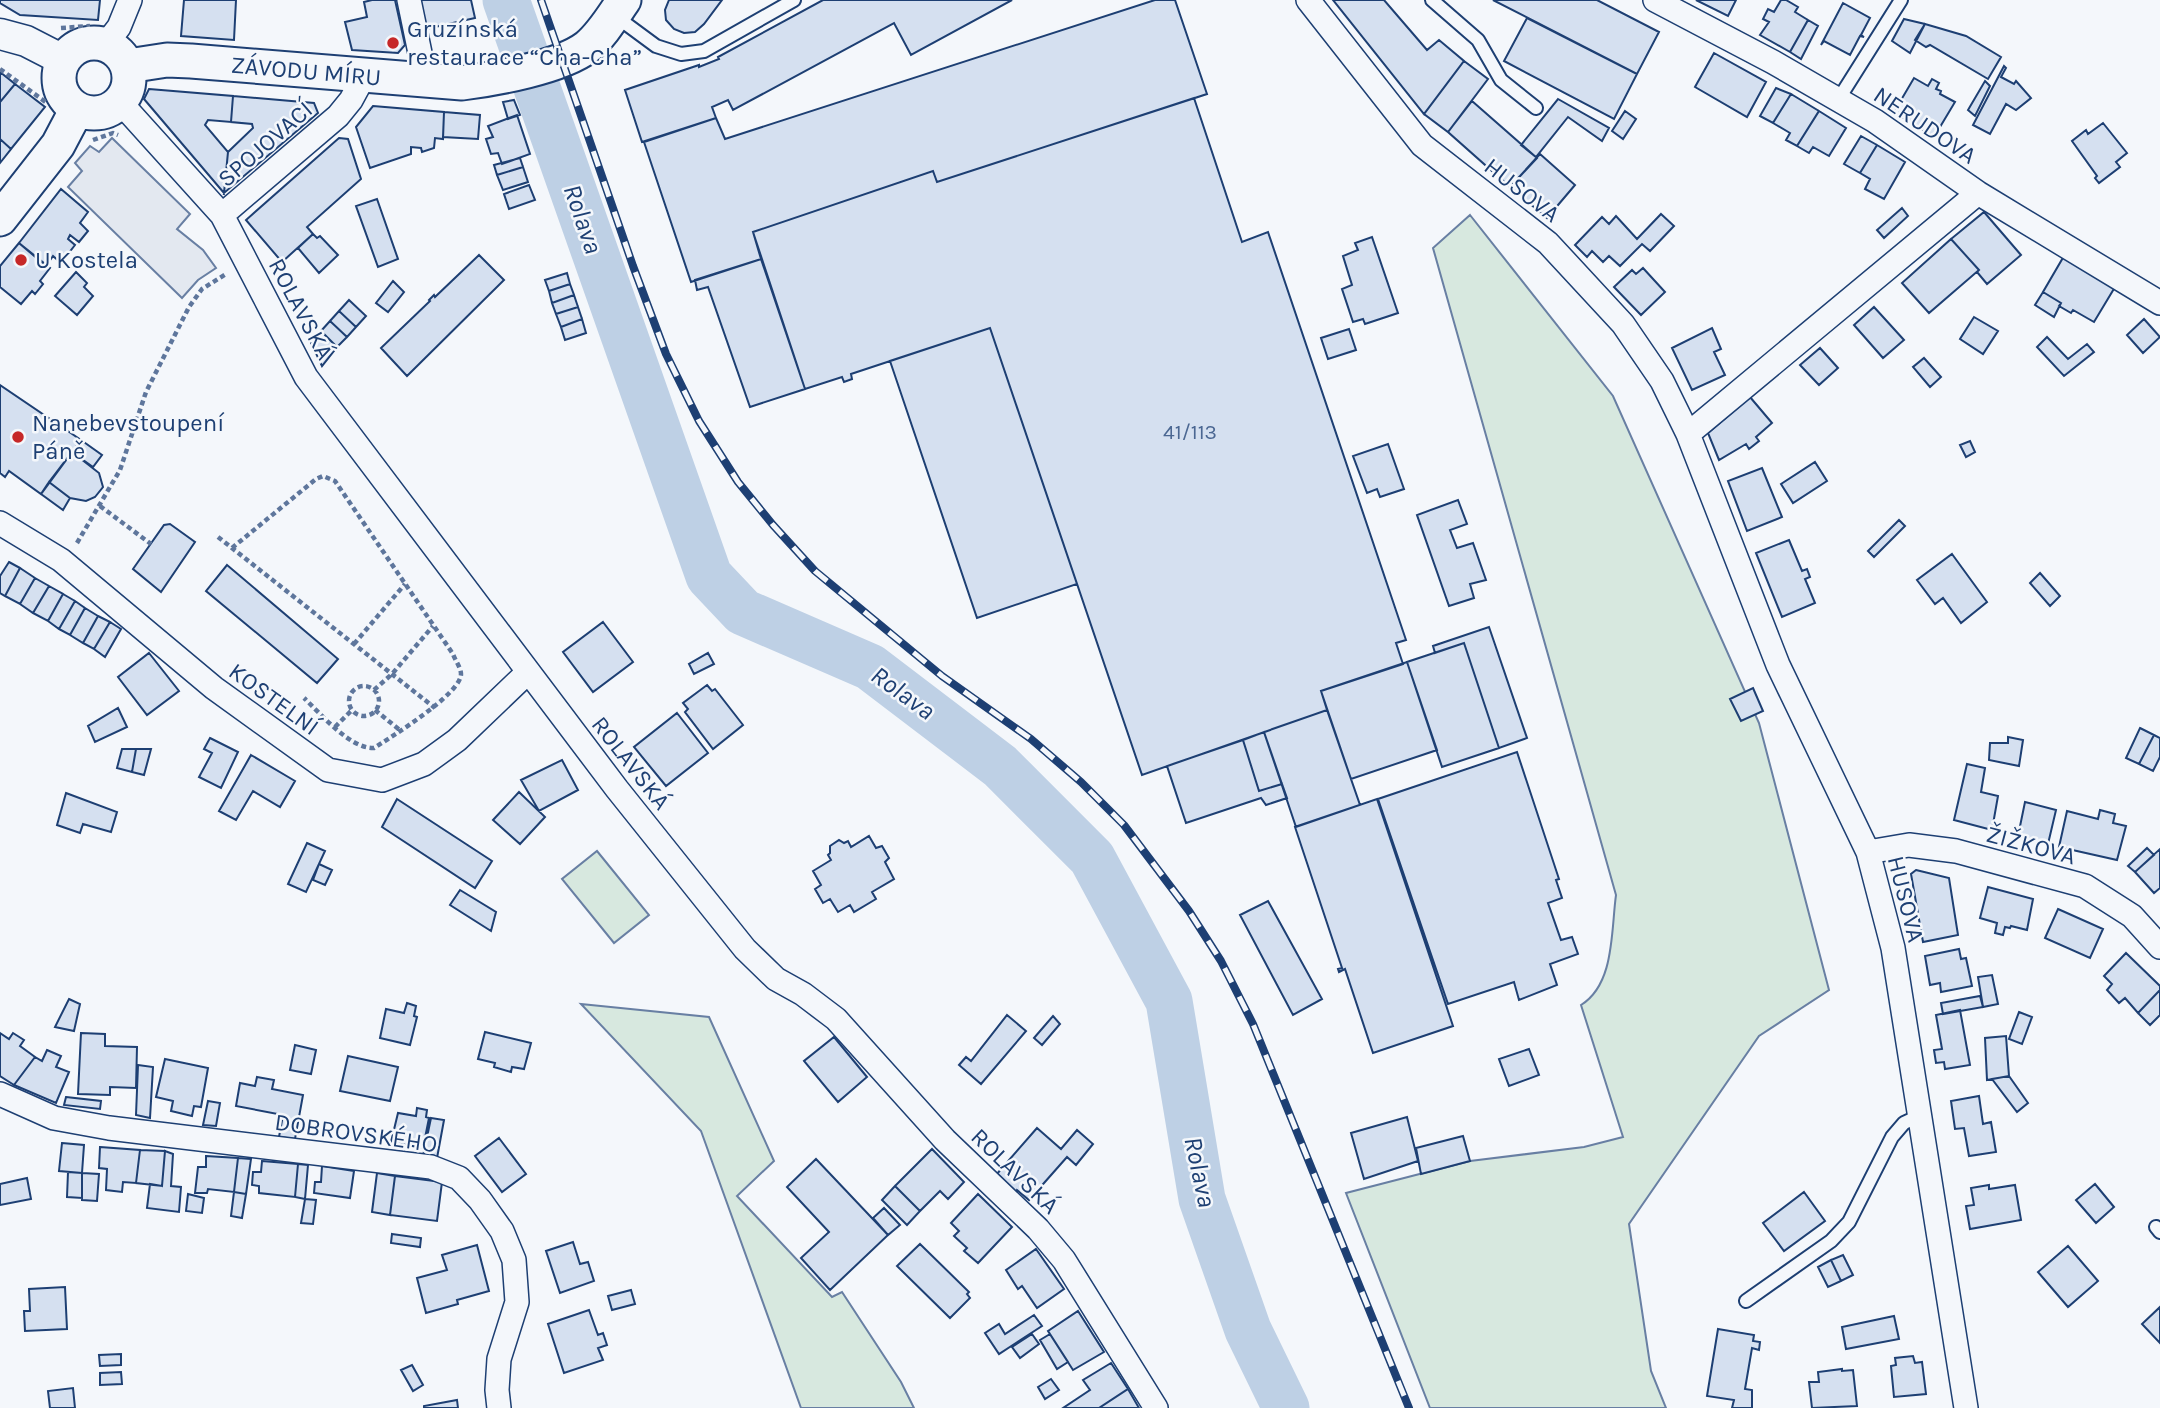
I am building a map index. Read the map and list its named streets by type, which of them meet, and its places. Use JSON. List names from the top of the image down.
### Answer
{
  "streets": {
    "main road": ["ZÁVODU MÍRU"],
    "street": [
      "NERUDOVA",
      "SPOJOVACÍ",
      "HUSOVA",
      "ROLAVSKÁ",
      "KOSTELNÍ",
      "ŽIŽKOVA",
      "DOBROVSKÉHO"
    ]
  },
  "crossings": [
    ["ZÁVODU MÍRU", "SPOJOVACÍ"],
    ["ZÁVODU MÍRU", "ROLAVSKÁ"],
    ["SPOJOVACÍ", "ROLAVSKÁ"],
    ["HUSOVA", "ŽIŽKOVA"],
    ["ROLAVSKÁ", "KOSTELNÍ"]
  ],
  "water": ["Rolava"],
  "places": ["Gruzínská restaurace “Cha-Cha”", "U Kostela", "Nanebevstoupení Páně"],
  "house_numbers": ["41/113"]
}
